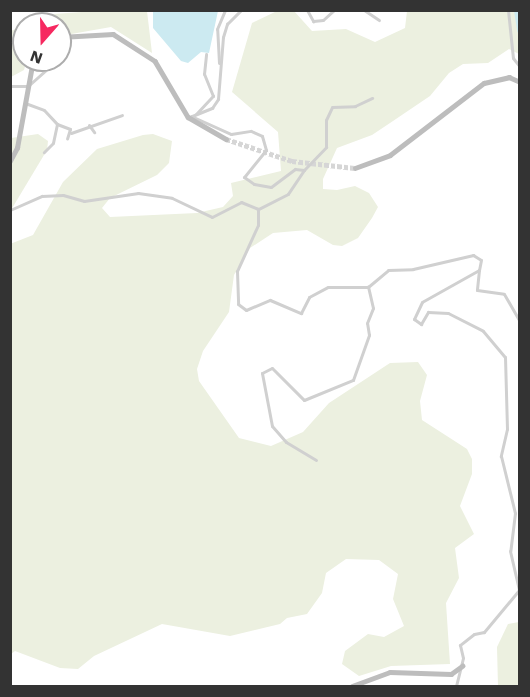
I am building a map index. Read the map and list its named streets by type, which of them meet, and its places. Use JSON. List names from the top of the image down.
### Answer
{
  "north": "bottom"
}
